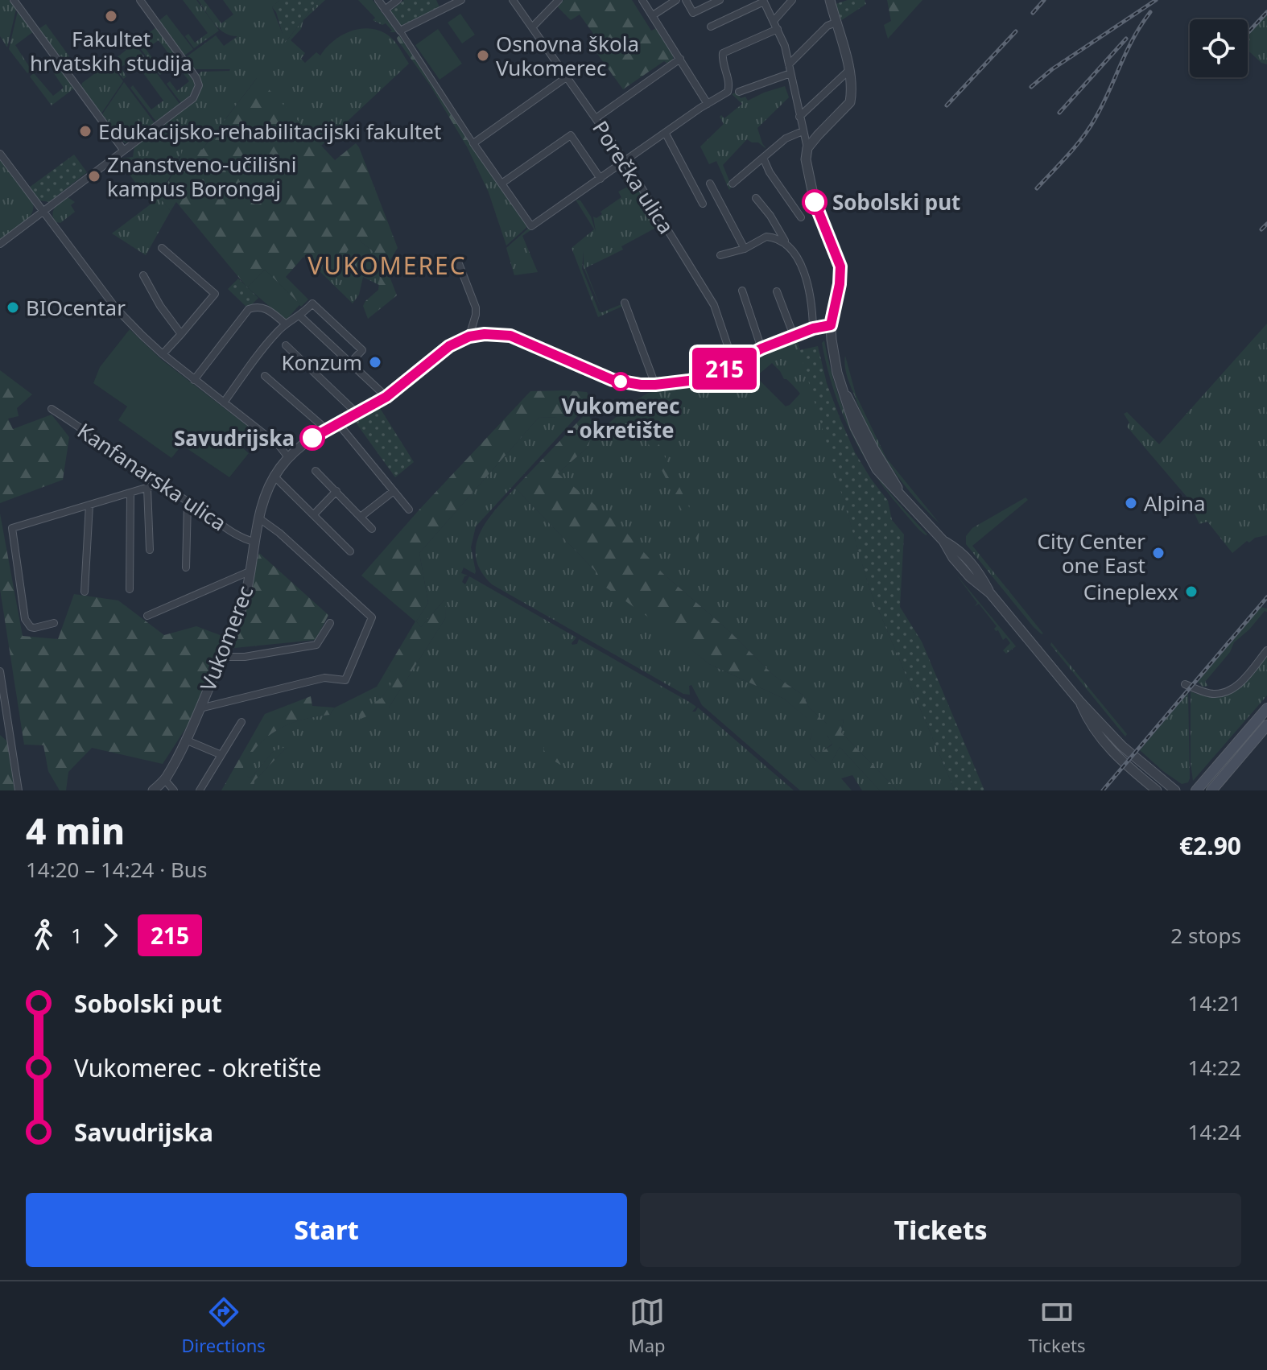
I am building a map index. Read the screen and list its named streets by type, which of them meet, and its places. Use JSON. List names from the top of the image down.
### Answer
{
  "streets": {
    "street": ["Porečka ulica", "Kanfanarska ulica", "Vukomerec"]
  },
  "crossings": [
    ["Porečka ulica", "Vukomerec"],
    ["Kanfanarska ulica", "Vukomerec"]
  ],
  "districts": ["VUKOMEREC"],
  "places": [
    "Fakultet hrvatskih studija",
    "Osnovna škola Vukomerec",
    "Edukacijsko-rehabilitacijski fakultet",
    "Znanstveno-učilišni kampus Borongaj",
    "Sobolski put",
    "BIOcentar",
    "Konzum",
    "Vukomerec - okretište",
    "Savudrijska",
    "Alpina",
    "City Center one East",
    "Cineplexx"
  ],
  "lines": ["bus line 215"],
  "page": {
    "on_map": "215",
    "heading": ["4 min", "14:20 – 14:24 · Bus", "€2.90"],
    "legs": ["1", "215", "2 stops"],
    "list": [
      {
        "name": "Sobolski put",
        "value": "14:21"
      },
      {
        "name": "Vukomerec - okretište",
        "value": "14:22"
      },
      {
        "name": "Savudrijska",
        "value": "14:24"
      }
    ],
    "buttons": ["Start", "Tickets"],
    "tabs": ["Directions", "Map", "Tickets"]
  }
}
